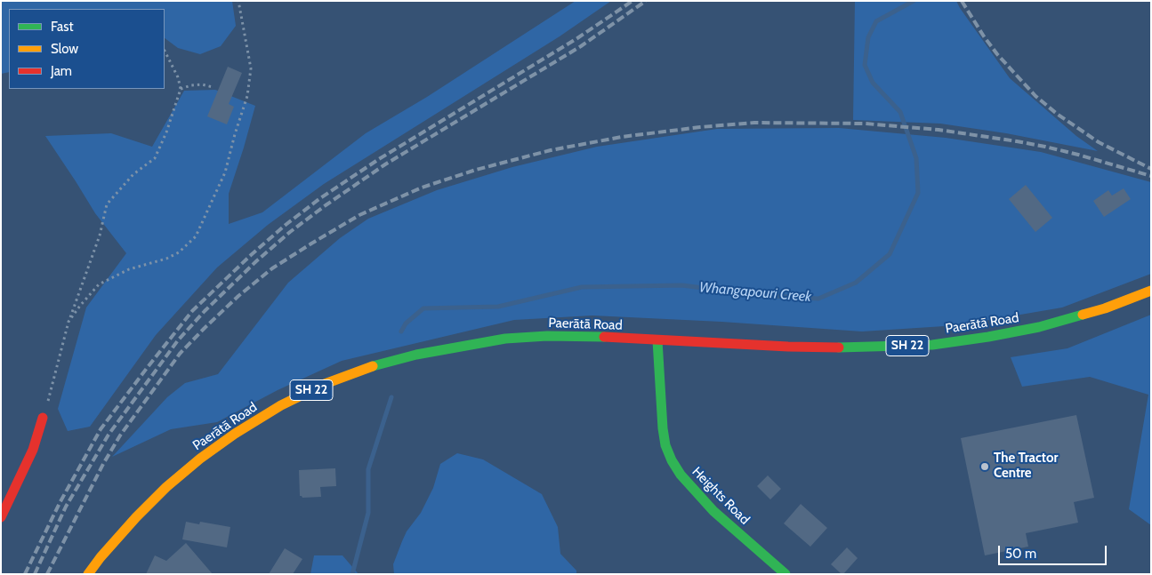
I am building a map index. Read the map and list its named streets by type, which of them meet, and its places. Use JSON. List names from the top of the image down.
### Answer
{
  "streets": {
    "main road": ["Paerātā Road", "SH 22", "Heights Road"]
  },
  "crossings": [
    ["Paerātā Road", "Heights Road"]
  ],
  "water": ["Whangapouri Creek"],
  "places": ["The Tractor Centre"],
  "legend": ["Fast", "Slow", "Jam"],
  "scale_bar": "50 m"
}
